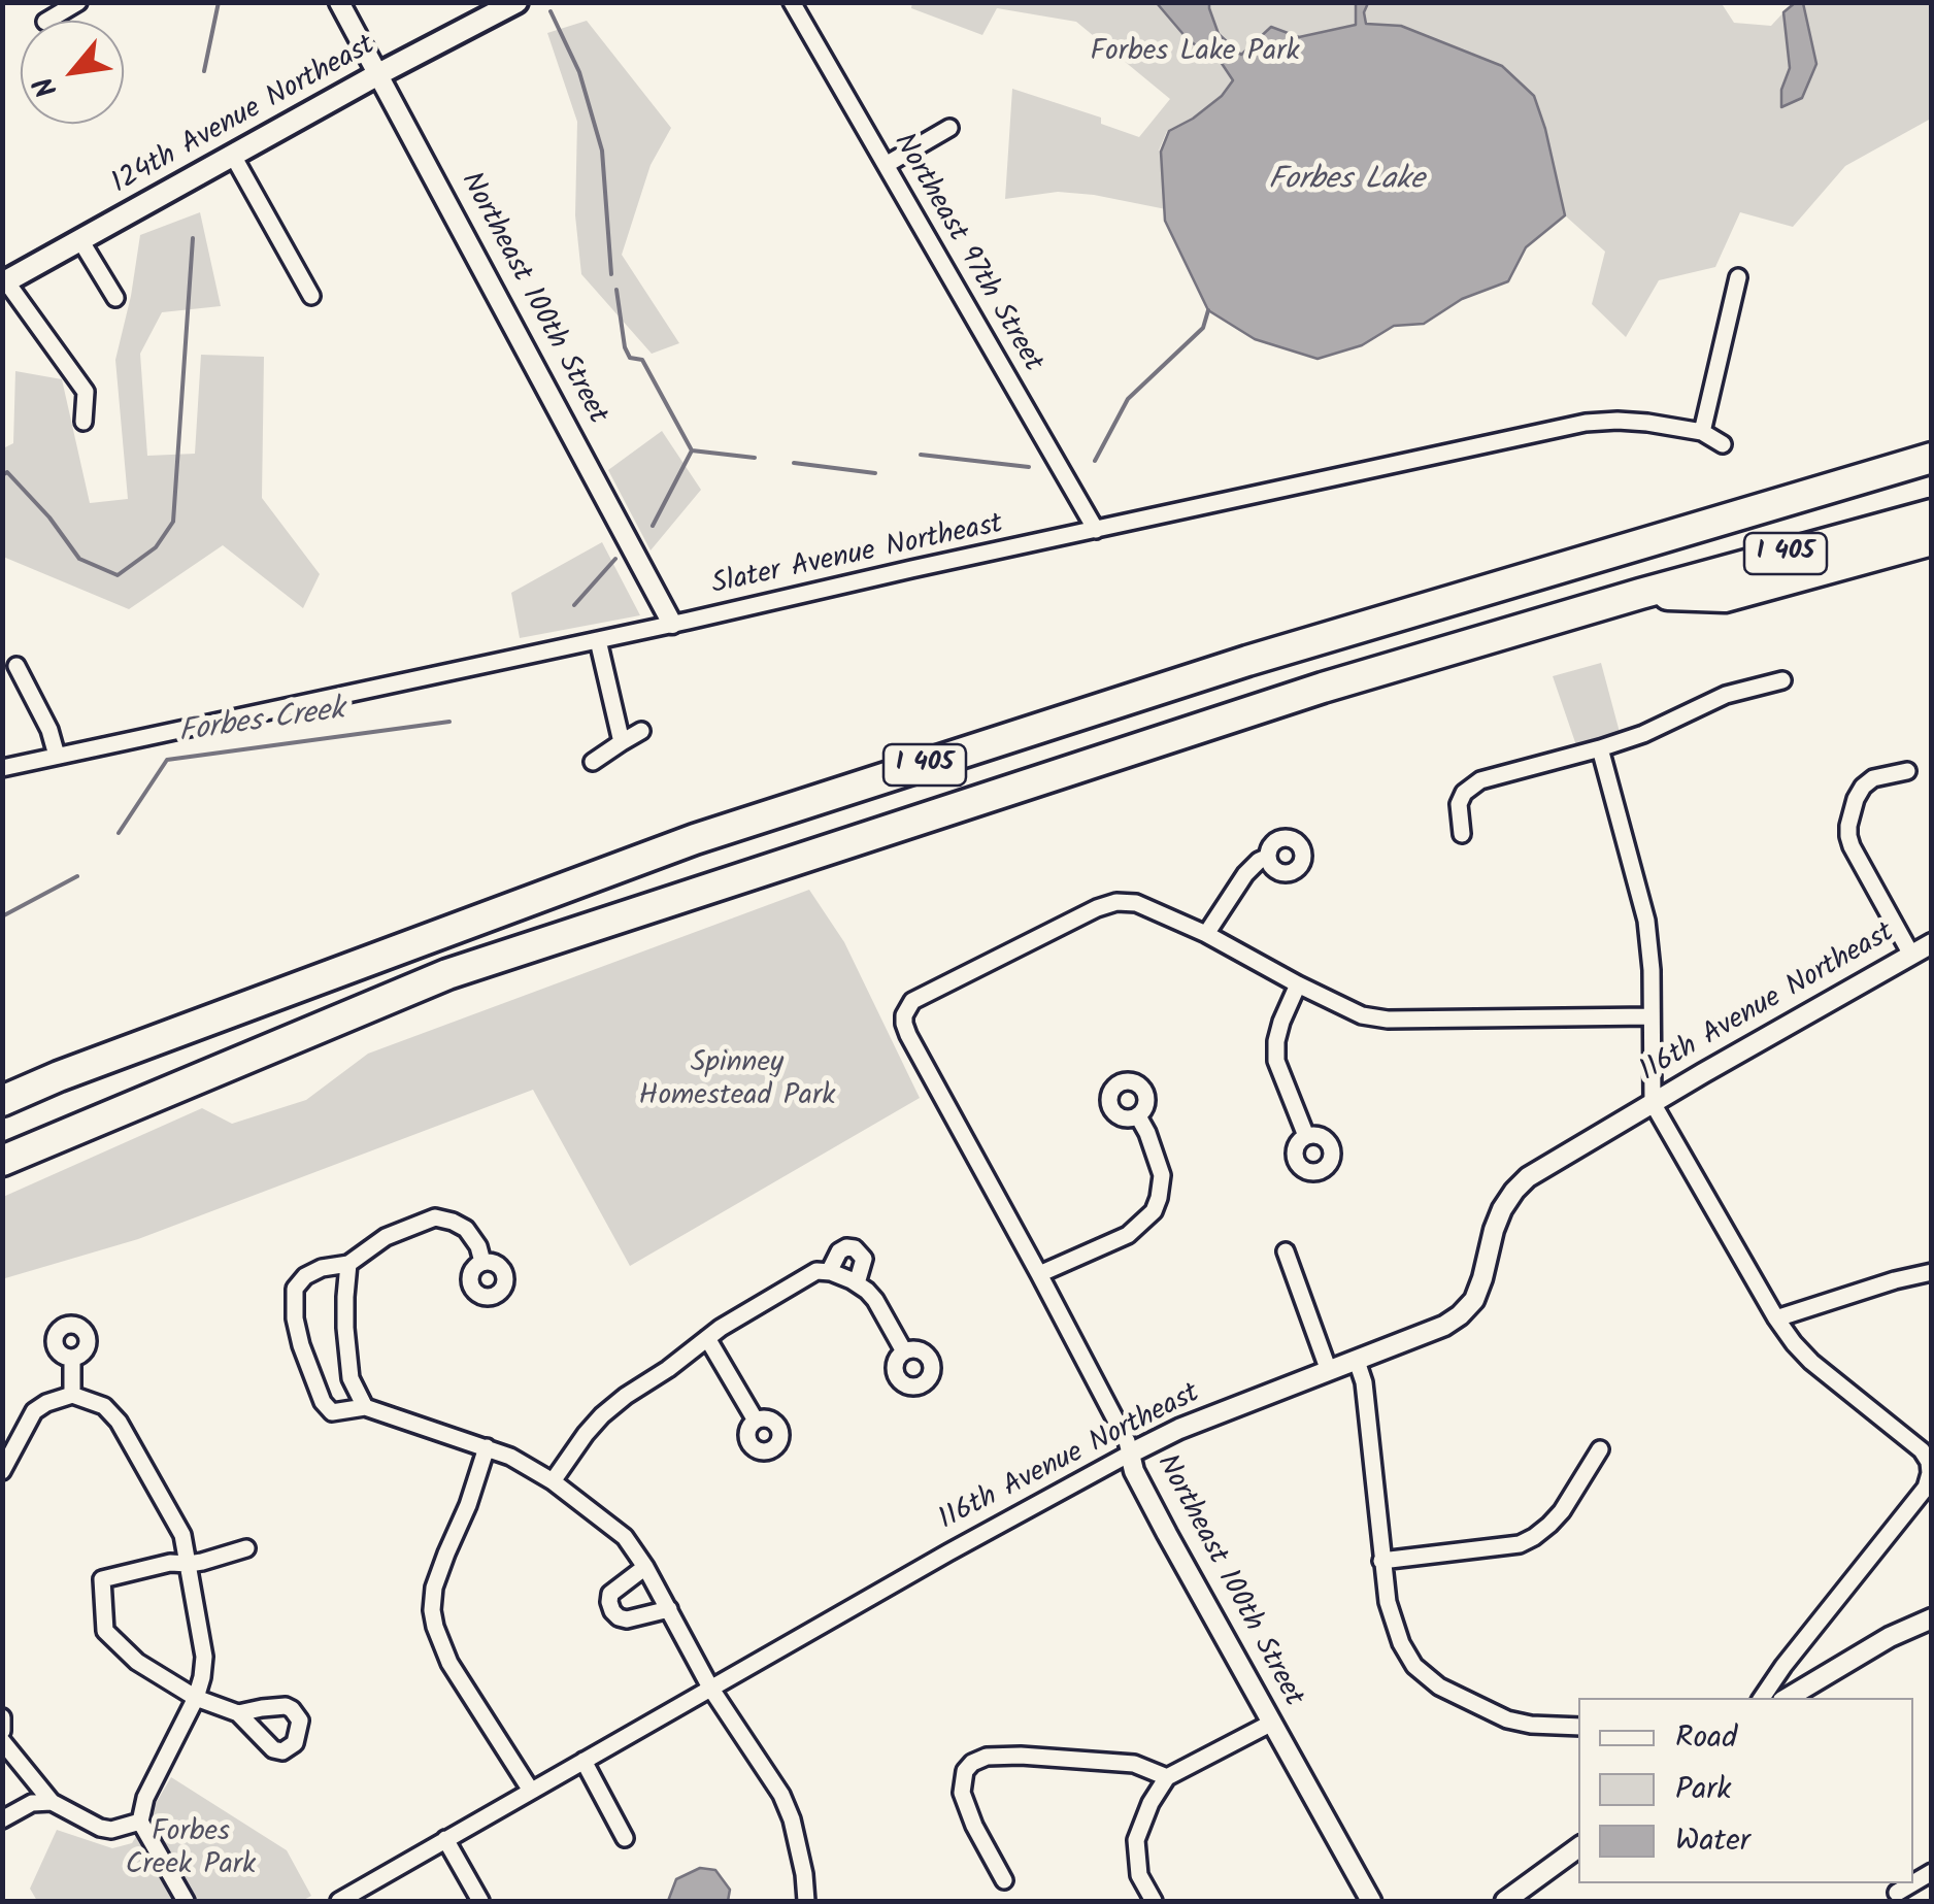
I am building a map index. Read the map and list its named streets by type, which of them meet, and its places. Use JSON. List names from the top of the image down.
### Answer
{
  "streets": {
    "highway": ["I 405"],
    "main road": ["124th Avenue Northeast"],
    "street": [
      "Northeast 97th Street",
      "Northeast 100th Street",
      "Slater Avenue Northeast",
      "116th Avenue Northeast"
    ]
  },
  "crossings": [
    ["124th Avenue Northeast", "Northeast 100th Street"],
    ["Northeast 97th Street", "Slater Avenue Northeast"],
    ["Northeast 100th Street", "Slater Avenue Northeast"],
    ["Northeast 100th Street", "116th Avenue Northeast"]
  ],
  "water": ["Forbes Lake", "Forbes Creek"],
  "parks": ["Forbes Lake Park", "Spinney Homestead Park", "Forbes Creek Park"],
  "legend": ["Road", "Park", "Water"],
  "north": "bottom left"
}
